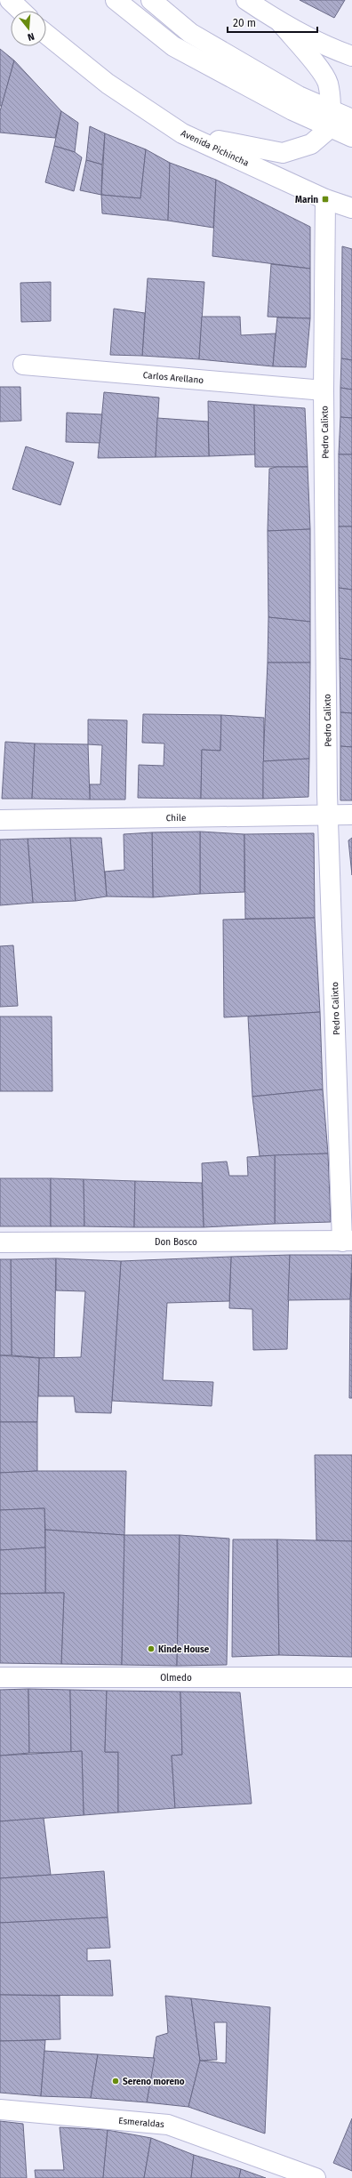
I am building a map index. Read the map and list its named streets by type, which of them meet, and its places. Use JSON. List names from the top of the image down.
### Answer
{
  "streets": {
    "street": [
      "Avenida Pichincha",
      "Carlos Arellano",
      "Pedro Calixto",
      "Chile",
      "Don Bosco",
      "Olmedo",
      "Esmeraldas"
    ]
  },
  "crossings": [
    ["Avenida Pichincha", "Pedro Calixto"],
    ["Carlos Arellano", "Pedro Calixto"],
    ["Pedro Calixto", "Chile"],
    ["Pedro Calixto", "Don Bosco"]
  ],
  "places": {
    "transit": ["Marin"],
    "other": ["Kinde House", "Sereno moreno"]
  },
  "scale_bar": "20 m",
  "north": "bottom"
}
